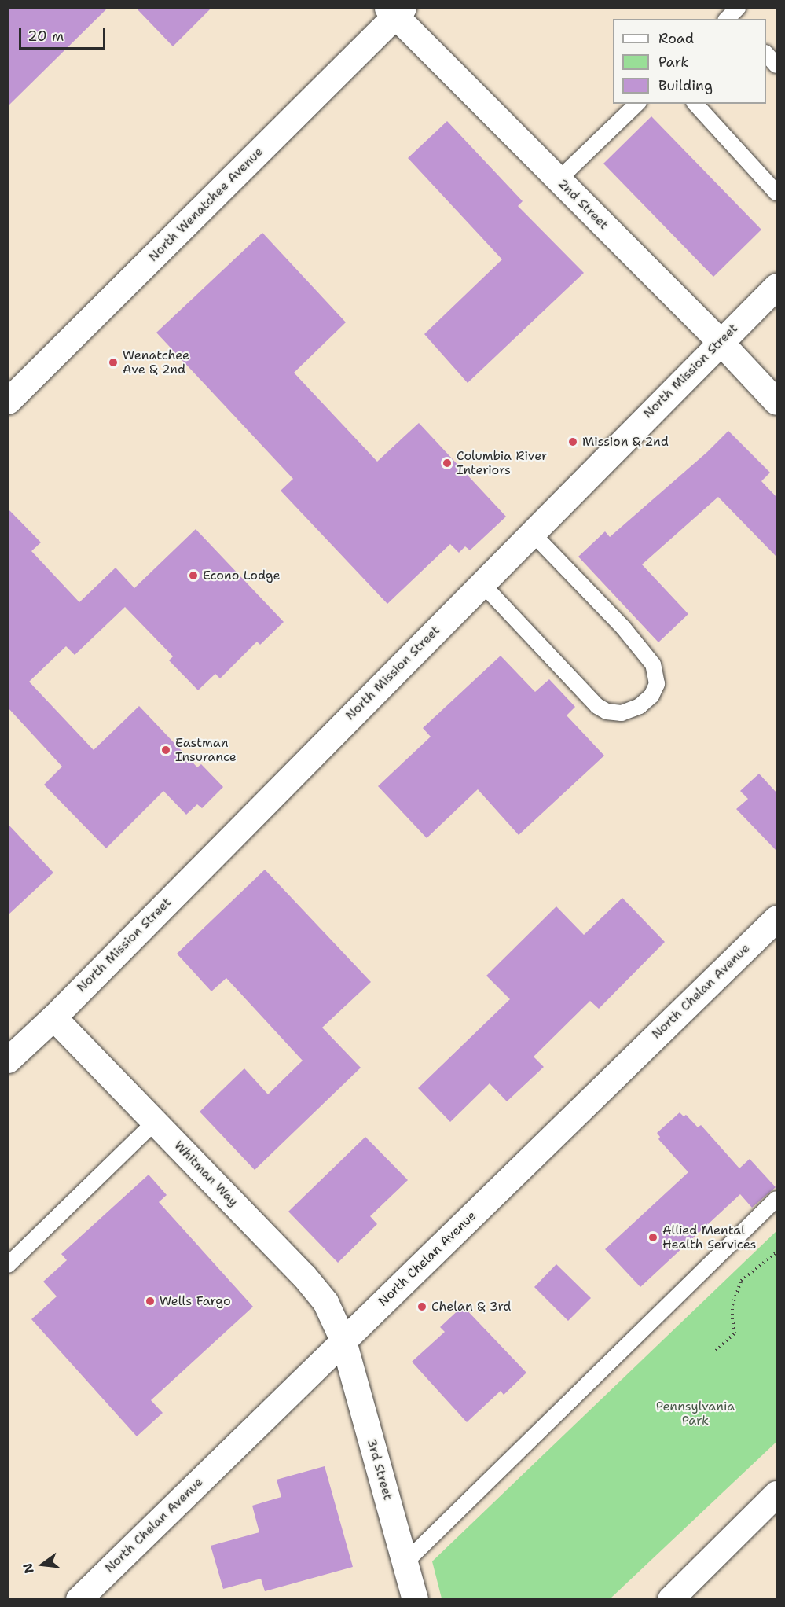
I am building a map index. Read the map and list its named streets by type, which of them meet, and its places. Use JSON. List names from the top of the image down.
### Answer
{
  "streets": {
    "main road": [
      "North Wenatchee Avenue",
      "2nd Street",
      "North Mission Street",
      "North Chelan Avenue",
      "Whitman Way",
      "3rd Street"
    ]
  },
  "crossings": [
    ["North Wenatchee Avenue", "2nd Street"],
    ["2nd Street", "North Mission Street"],
    ["North Mission Street", "Whitman Way"],
    ["North Chelan Avenue", "Whitman Way"],
    ["North Chelan Avenue", "3rd Street"],
    ["Whitman Way", "3rd Street"]
  ],
  "parks": ["Pennsylvania Park"],
  "places": [
    "Wenatchee Ave & 2nd",
    "Mission & 2nd",
    "Columbia River Interiors",
    "Econo Lodge",
    "Eastman Insurance",
    "Allied Mental Health Services",
    "Wells Fargo",
    "Chelan & 3rd"
  ],
  "legend": ["Road", "Park", "Building"],
  "scale_bar": "20 m",
  "north": "left"
}
